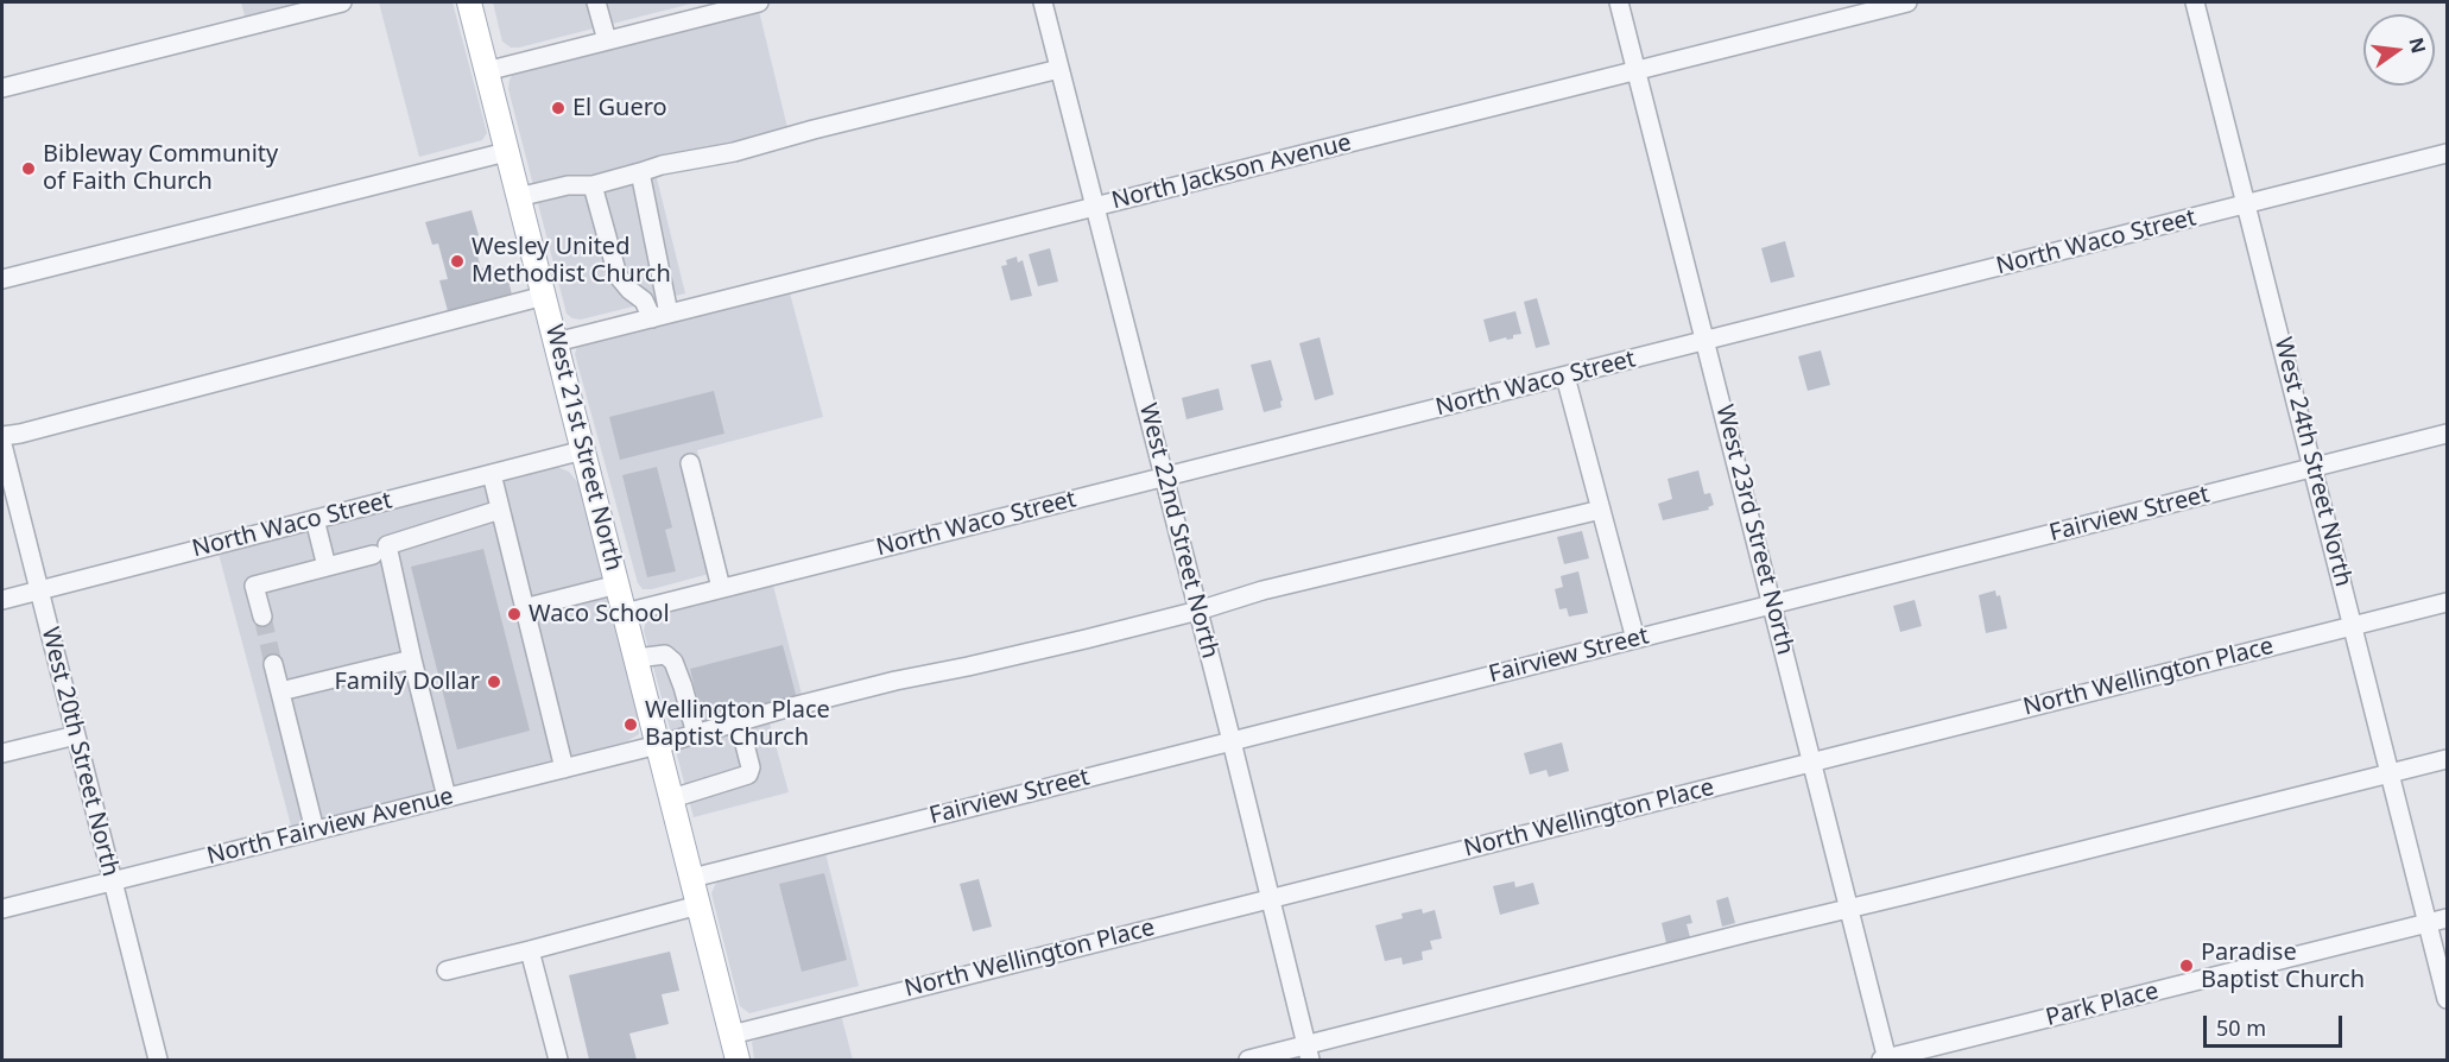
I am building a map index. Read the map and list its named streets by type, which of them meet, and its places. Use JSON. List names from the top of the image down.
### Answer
{
  "streets": {
    "main road": ["West 21st Street North"],
    "street": [
      "North Jackson Avenue",
      "North Waco Street",
      "West 24th Street North",
      "Fairview Street",
      "West 23rd Street North",
      "West 22nd Street North",
      "North Wellington Place",
      "West 20th Street North",
      "North Fairview Avenue",
      "Park Place"
    ]
  },
  "crossings": [
    ["North Jackson Avenue", "West 21st Street North"],
    ["North Jackson Avenue", "West 23rd Street North"],
    ["North Jackson Avenue", "West 22nd Street North"],
    ["North Waco Street", "West 21st Street North"],
    ["North Waco Street", "West 24th Street North"],
    ["North Waco Street", "West 23rd Street North"],
    ["North Waco Street", "West 22nd Street North"],
    ["North Waco Street", "West 20th Street North"],
    ["West 21st Street North", "Fairview Street"],
    ["West 21st Street North", "North Wellington Place"],
    ["West 21st Street North", "North Fairview Avenue"],
    ["West 24th Street North", "Fairview Street"],
    ["West 24th Street North", "North Wellington Place"],
    ["West 24th Street North", "Park Place"],
    ["Fairview Street", "West 23rd Street North"],
    ["Fairview Street", "West 22nd Street North"],
    ["West 23rd Street North", "North Wellington Place"],
    ["West 23rd Street North", "Park Place"],
    ["West 22nd Street North", "North Wellington Place"],
    ["West 22nd Street North", "North Fairview Avenue"],
    ["West 20th Street North", "North Fairview Avenue"]
  ],
  "places": [
    "El Guero",
    "Bibleway Community of Faith Church",
    "Wesley United Methodist Church",
    "Waco School",
    "Family Dollar",
    "Wellington Place Baptist Church",
    "Paradise Baptist Church"
  ],
  "scale_bar": "50 m",
  "north": "right"
}
